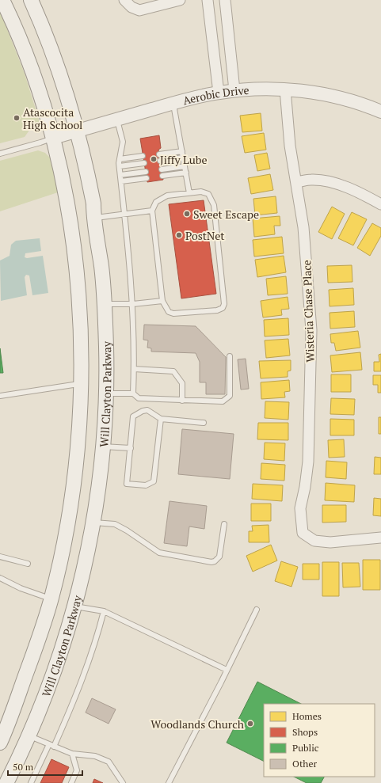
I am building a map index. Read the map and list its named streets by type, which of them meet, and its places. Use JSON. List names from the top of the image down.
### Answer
{
  "streets": {
    "main road": ["Will Clayton Parkway"],
    "street": ["Aerobic Drive", "Wisteria Chase Place"]
  },
  "crossings": [
    ["Aerobic Drive", "Wisteria Chase Place"],
    ["Aerobic Drive", "Will Clayton Parkway"]
  ],
  "places": [
    "Atascocita High School",
    "Jiffy Lube",
    "Sweet Escape",
    "PostNet",
    "Woodlands Church"
  ],
  "legend": [
    "Homes",
    "Shops",
    "Public",
    "Other"
  ],
  "scale_bar": "50 m"
}
